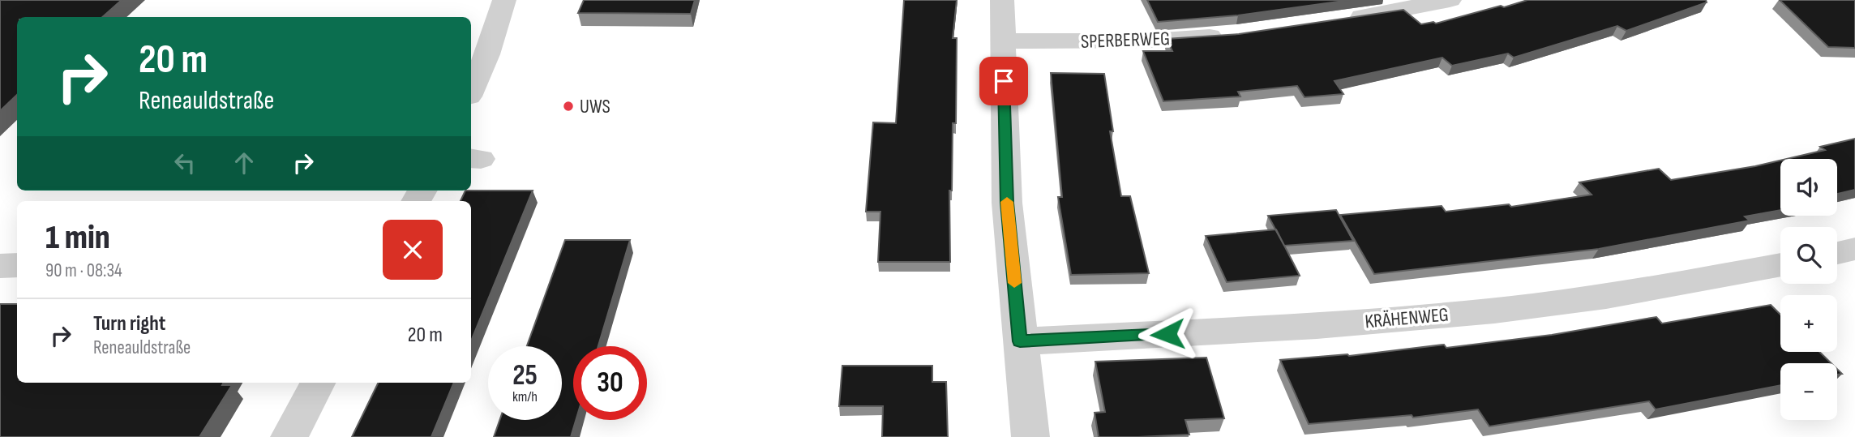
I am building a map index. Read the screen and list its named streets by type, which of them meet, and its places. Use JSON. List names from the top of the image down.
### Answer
{
  "streets": {
    "street": ["SPERBERWEG", "KRÄHENWEG"]
  },
  "places": ["UWS"],
  "page": {
    "turn": ["20 m", "Reneauldstraße"],
    "map_buttons": ["+", "−"],
    "heading": ["1 min", "90 m · 08:34"],
    "list": [
      {
        "name": "Turn right",
        "note": "Reneauldstraße",
        "value": "20 m"
      }
    ],
    "speed": "25 km/h",
    "limit": "30"
  }
}
